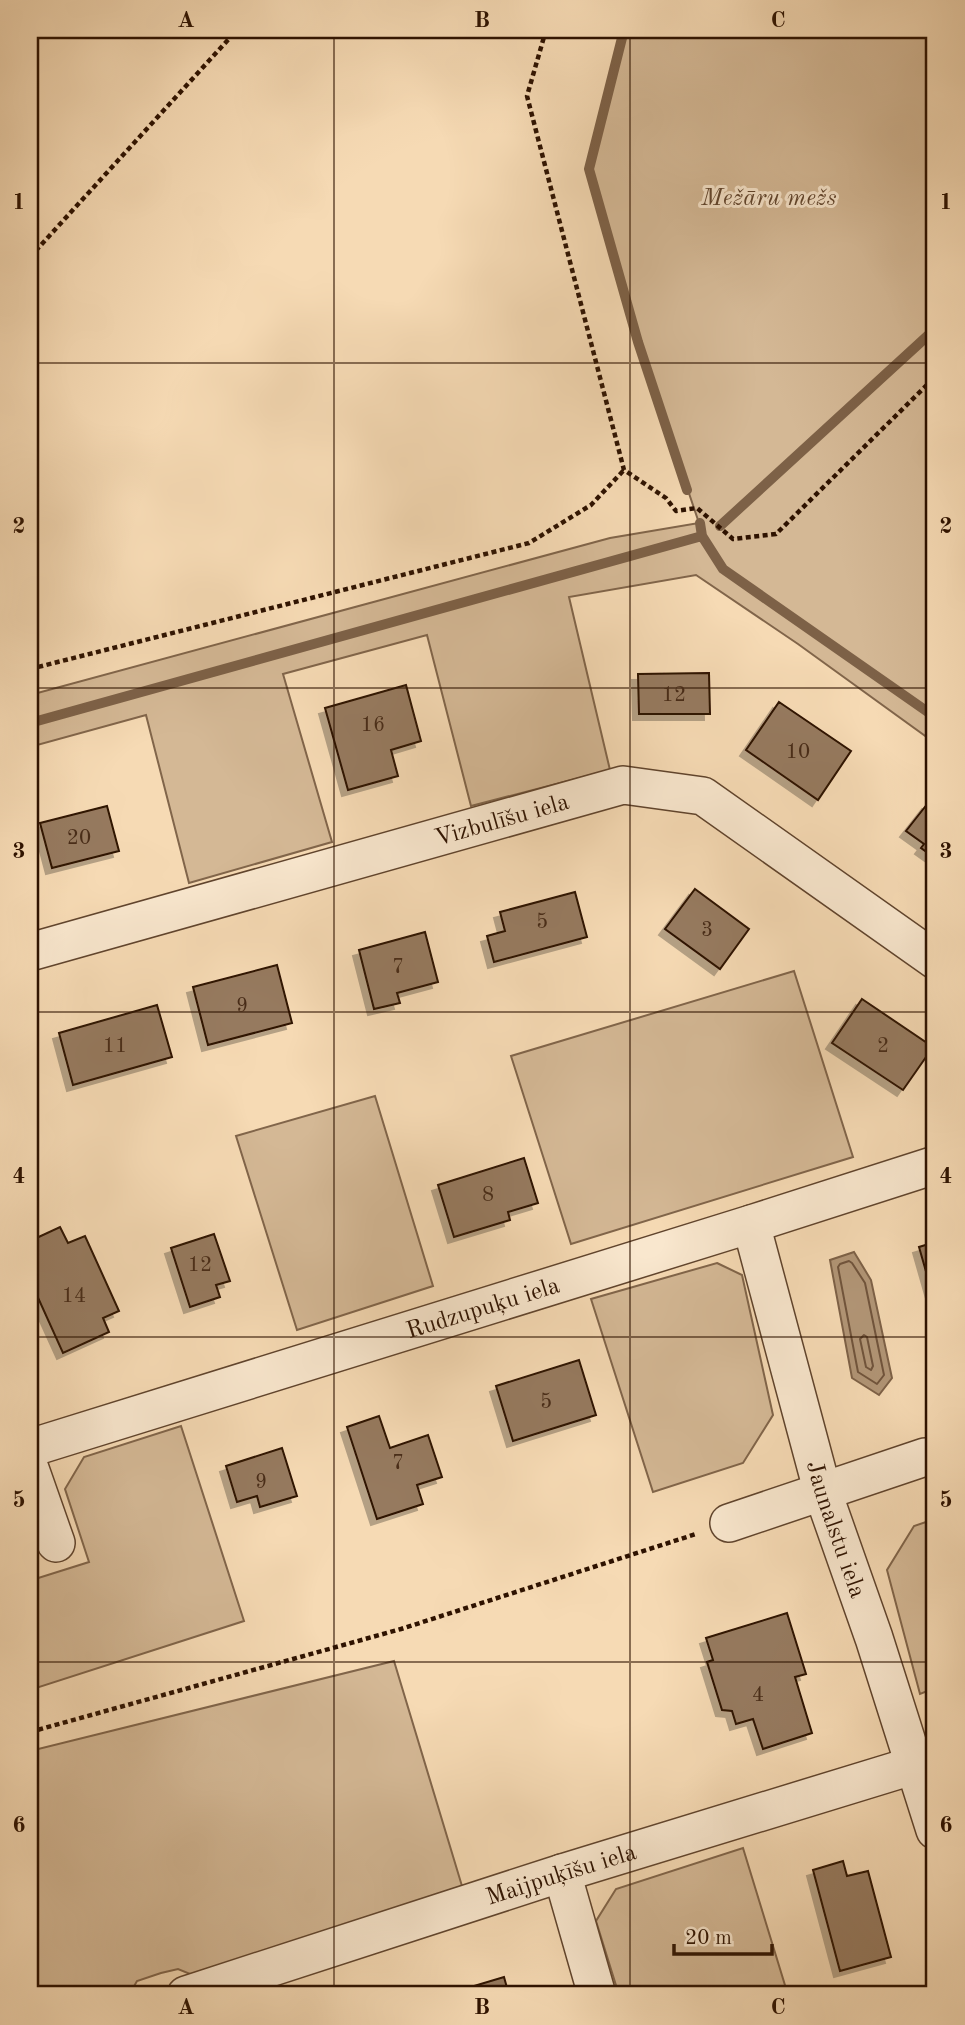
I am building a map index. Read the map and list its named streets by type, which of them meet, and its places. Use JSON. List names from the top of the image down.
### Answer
{
  "streets": {
    "street": [
      "Vizbulīšu iela",
      "Rudzupuķu iela",
      "Jaunalstu iela",
      "Maijpuķīšu iela"
    ]
  },
  "crossings": [
    ["Rudzupuķu iela", "Jaunalstu iela"],
    ["Jaunalstu iela", "Maijpuķīšu iela"]
  ],
  "parks": ["Mežāru mežs"],
  "house_numbers": [
    "12",
    "16",
    "10",
    "20",
    "5",
    "3",
    "7",
    "9",
    "11",
    "2",
    "8",
    "12",
    "14",
    "5",
    "7",
    "9",
    "4"
  ],
  "scale_bar": "20 m",
  "grid": {
    "columns": ["A", "B", "C"],
    "rows": [
      "1",
      "2",
      "3",
      "4",
      "5",
      "6"
    ]
  }
}
